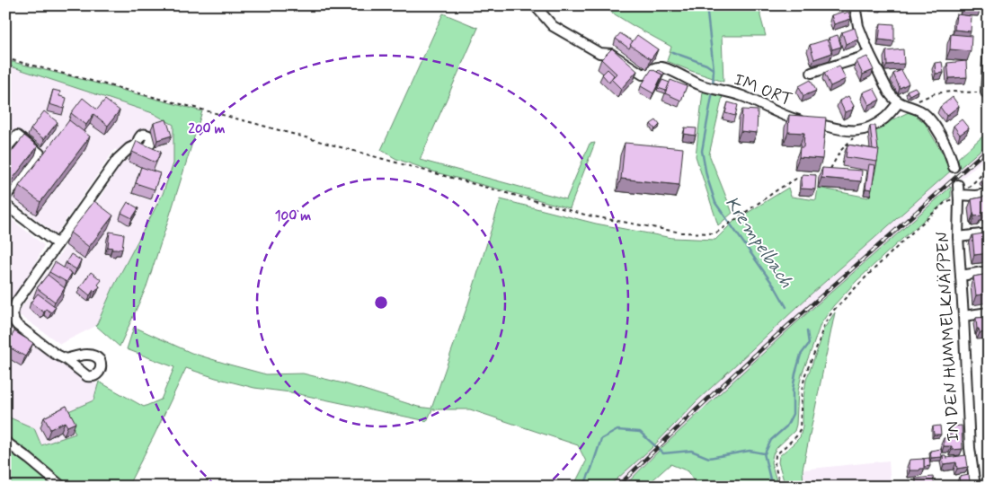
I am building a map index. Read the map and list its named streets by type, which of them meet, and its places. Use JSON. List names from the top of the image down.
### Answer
{
  "streets": {
    "street": ["IM ORT", "IN DEN HUMMELKNÄPPEN"]
  },
  "water": ["Krempelbach"],
  "rings": ["200 m", "100 m"]
}
